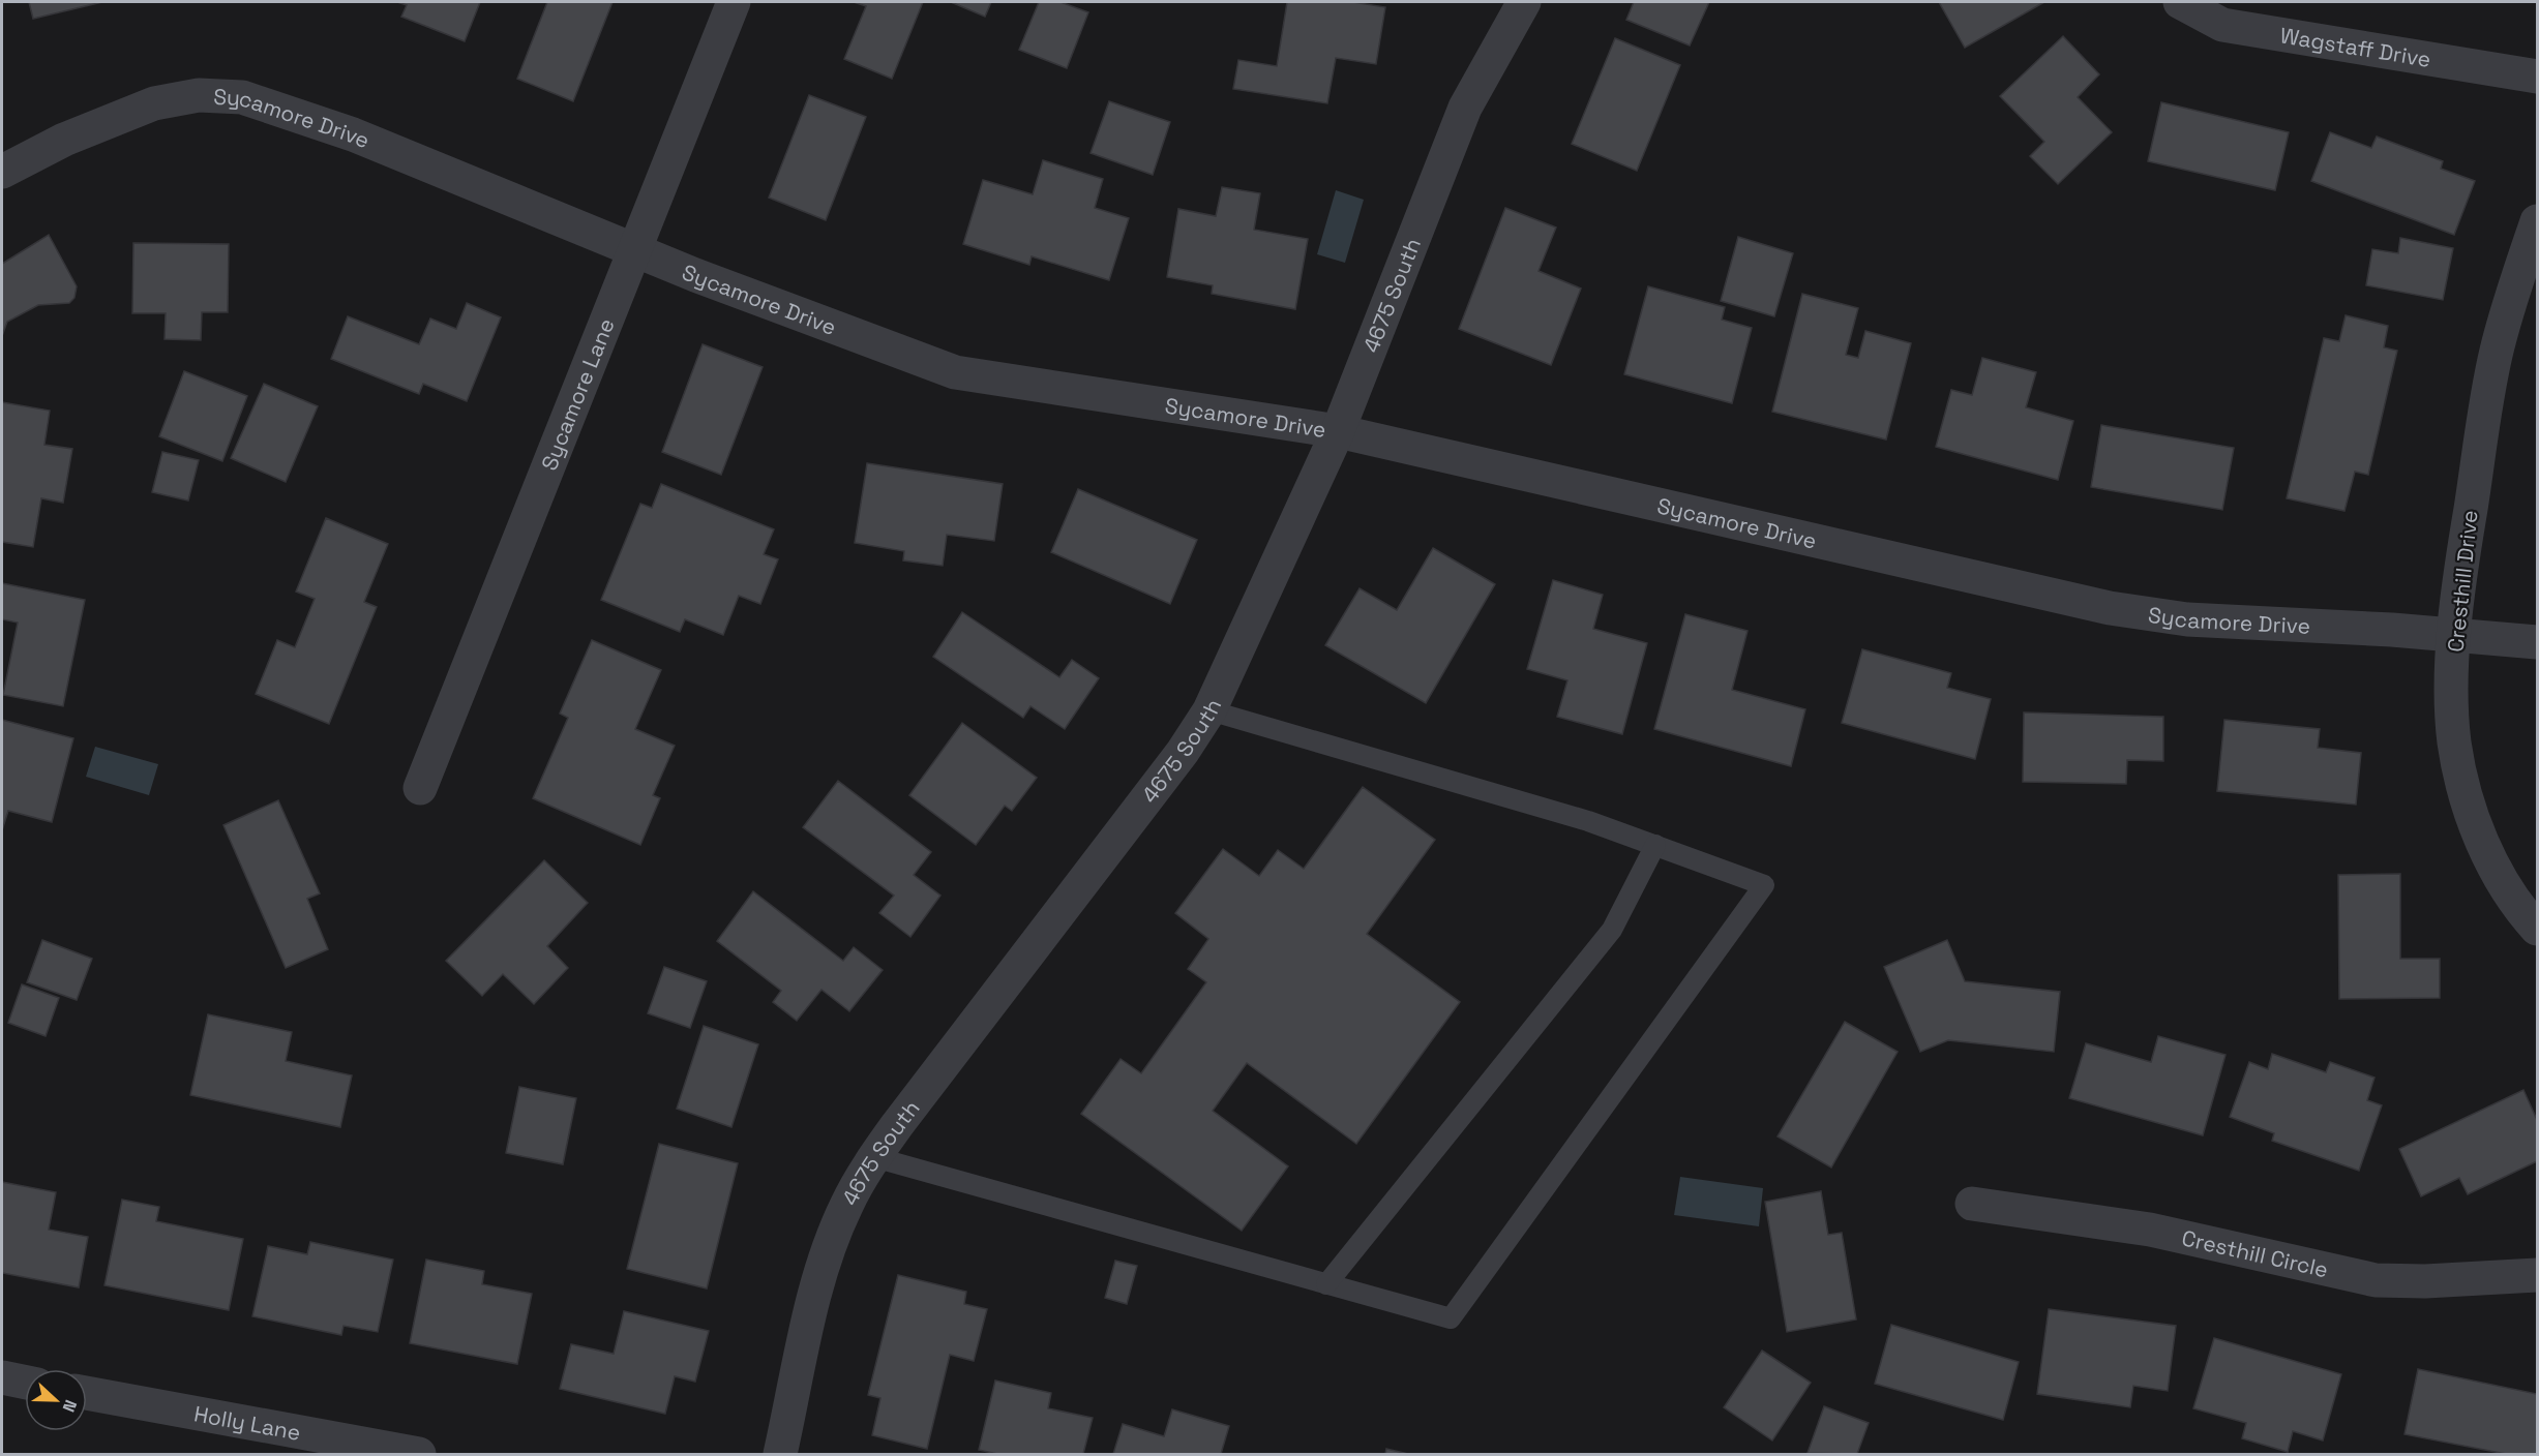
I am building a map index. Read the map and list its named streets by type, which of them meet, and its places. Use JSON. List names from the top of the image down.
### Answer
{
  "streets": {
    "street": [
      "Wagstaff Drive",
      "Sycamore Drive",
      "4675 South",
      "Sycamore Lane",
      "Cresthill Drive",
      "Cresthill Circle",
      "Holly Lane"
    ]
  },
  "crossings": [
    ["Sycamore Drive", "4675 South"],
    ["Sycamore Drive", "Sycamore Lane"],
    ["Sycamore Drive", "Cresthill Drive"]
  ],
  "north": "right"
}
